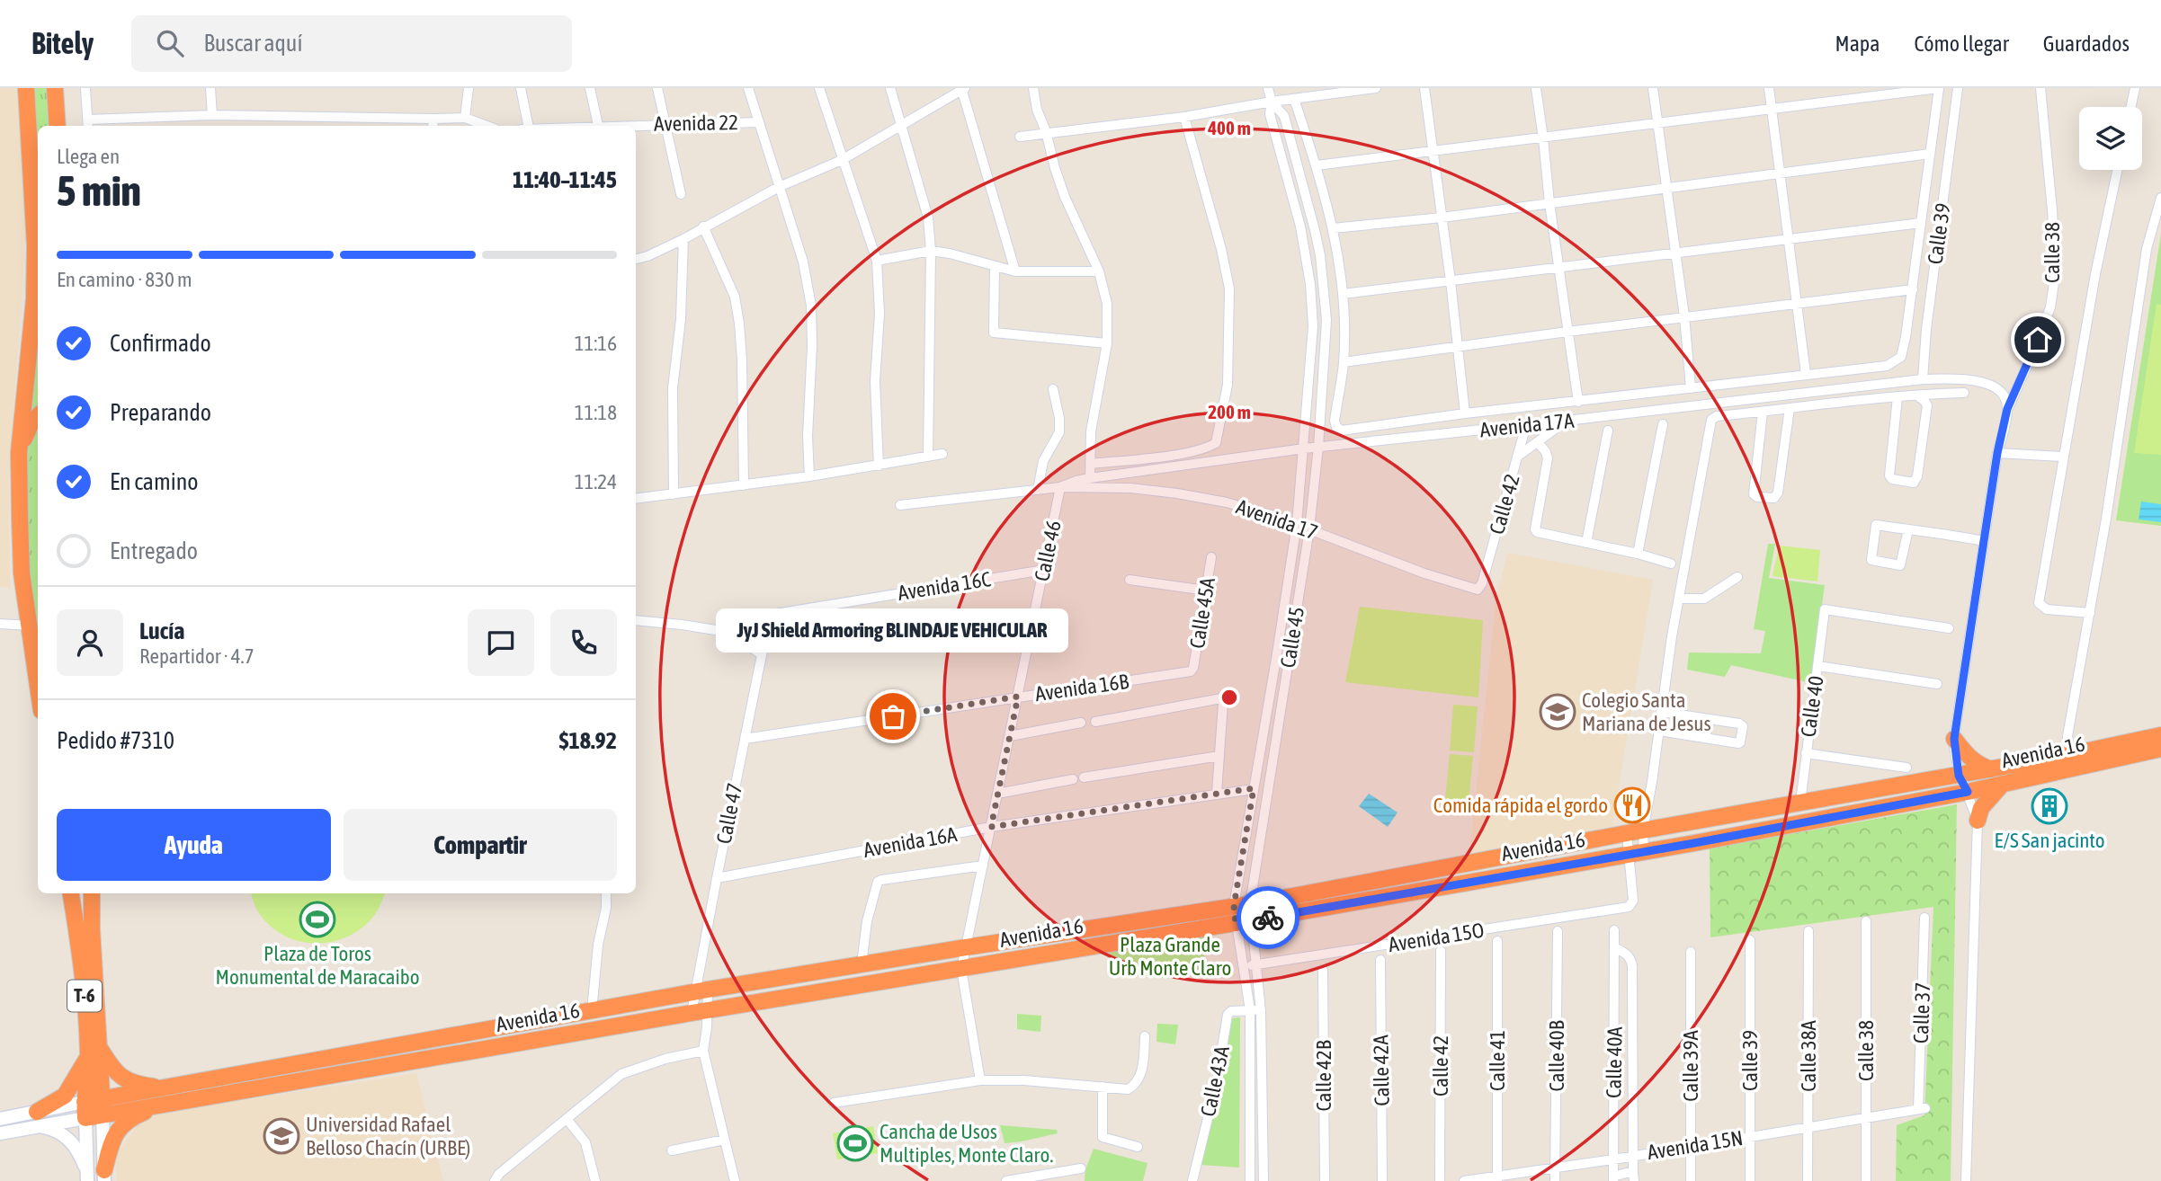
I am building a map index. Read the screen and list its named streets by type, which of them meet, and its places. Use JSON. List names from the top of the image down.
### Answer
{
  "streets": {
    "highway": ["Avenida 16", "T-6"],
    "street": [
      "Avenida 22",
      "Calle 39",
      "Calle 38",
      "Avenida 17A",
      "Calle 42",
      "Avenida 17",
      "Calle 46",
      "Avenida 16C",
      "Calle 45A",
      "Calle 45",
      "Avenida 16B",
      "Calle 40",
      "Calle 47",
      "Avenida 16A",
      "Avenida 15O",
      "Calle 37",
      "Calle 40B",
      "Calle 38A",
      "Calle 41",
      "Calle 40A",
      "Calle 39A",
      "Calle 42A",
      "Calle 42B",
      "Calle 43A",
      "Avenida 15N"
    ]
  },
  "crossings": [
    ["Calle 39", "Avenida 17A"],
    ["Calle 39", "Avenida 15N"],
    ["Calle 38", "Avenida 17A"],
    ["Calle 38", "Avenida 16"],
    ["Calle 38", "Avenida 15N"],
    ["Avenida 17A", "Calle 42"],
    ["Avenida 17A", "Avenida 17"],
    ["Avenida 17A", "Calle 46"],
    ["Avenida 17A", "Calle 45"],
    ["Calle 42", "Avenida 17"],
    ["Avenida 17", "Calle 46"],
    ["Avenida 17", "Calle 45"],
    ["Calle 46", "Avenida 16C"],
    ["Calle 46", "Avenida 16B"],
    ["Calle 46", "Avenida 16"],
    ["Calle 46", "Avenida 16A"],
    ["Avenida 16C", "Calle 47"],
    ["Calle 45A", "Avenida 16B"],
    ["Calle 45", "Avenida 16"],
    ["Calle 45", "Avenida 16A"],
    ["Calle 45", "Avenida 15O"],
    ["Calle 45", "Calle 43A"],
    ["Avenida 16B", "Calle 47"],
    ["Calle 40", "Avenida 16"],
    ["Avenida 16", "Calle 47"],
    ["Avenida 16", "Avenida 15O"],
    ["Avenida 16", "T-6"],
    ["Calle 47", "Avenida 16A"],
    ["Calle 37", "Avenida 15N"],
    ["Calle 40B", "Avenida 15N"],
    ["Calle 38A", "Avenida 15N"],
    ["Calle 41", "Avenida 15N"],
    ["Calle 40A", "Avenida 15N"],
    ["Calle 39A", "Avenida 15N"]
  ],
  "parks": ["Plaza Grande Urb Monte Claro"],
  "places": {
    "school or university": ["Colegio Santa Mariana de Jesus", "Universidad Rafael Belloso Chacín (URBE)"],
    "other": ["JyJ Shield Armoring BLINDAJE VEHICULAR"],
    "restaurant": ["Comida rápida el gordo"],
    "building": ["E/S San jacinto"],
    "sports": ["Plaza de Toros Monumental de Maracaibo", "Cancha de Usos Multiples, Monte Claro."]
  },
  "page": {
    "header": "Bitely",
    "search": "Buscar aquí",
    "nav": ["Mapa", "Cómo llegar", "Guardados"],
    "heading": ["5 min", "Llega en", "11:40–11:45"],
    "panel": [
      "Lucía",
      "Repartidor · 4.7",
      "Pedido #7310",
      "$18.92"
    ],
    "bar": "En camino · 830 m",
    "list": [
      ["Confirmado", "11:16"],
      ["Preparando", "11:18"],
      ["En camino", "11:24"],
      "Entregado"
    ],
    "bubble": "JyJ Shield Armoring BLINDAJE VEHICULAR",
    "buttons": ["Ayuda", "Compartir"]
  },
  "rings": ["400 m", "200 m"]
}
